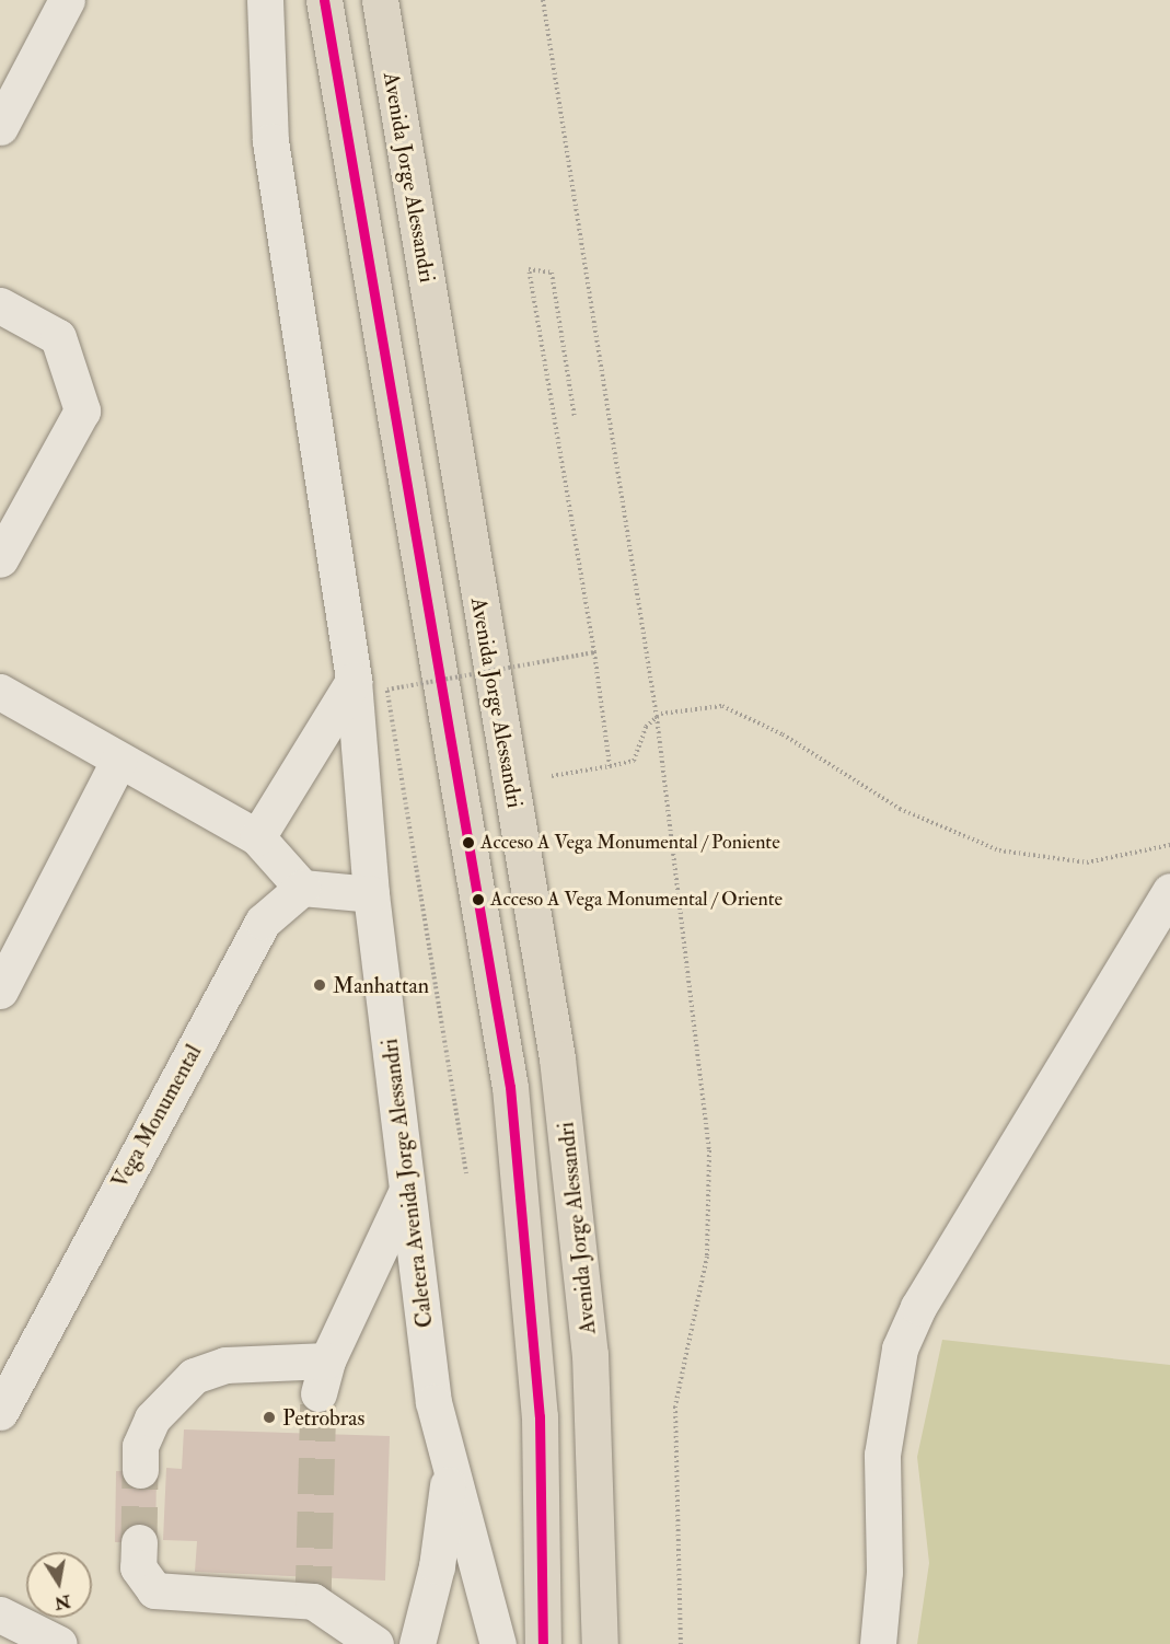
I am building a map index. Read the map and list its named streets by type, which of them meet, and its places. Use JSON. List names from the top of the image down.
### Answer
{
  "streets": {
    "highway": ["Avenida Jorge Alessandri"],
    "street": ["Vega Monumental", "Caletera Avenida Jorge Alessandri"]
  },
  "places": [
    "Acceso A Vega Monumental / Poniente",
    "Acceso A Vega Monumental / Oriente",
    "Manhattan",
    "Petrobras"
  ],
  "north": "bottom"
}
